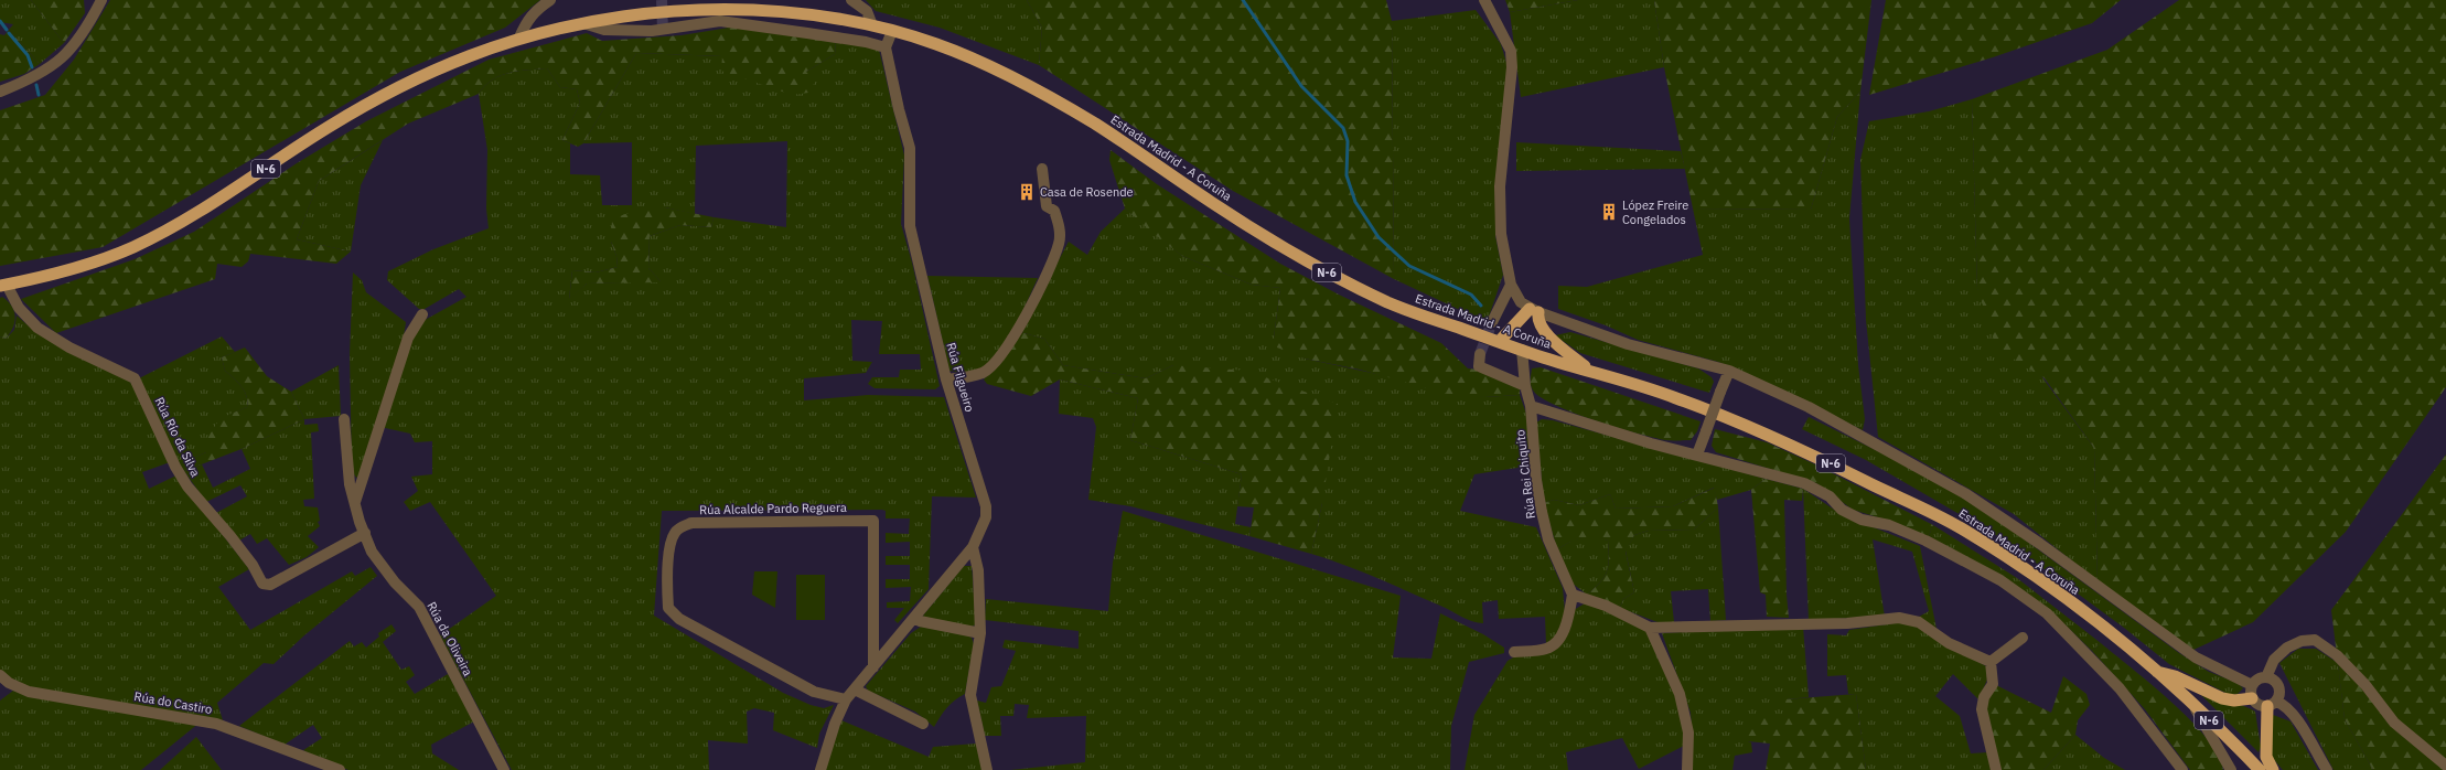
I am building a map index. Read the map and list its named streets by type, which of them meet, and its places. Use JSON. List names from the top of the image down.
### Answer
{
  "streets": {
    "highway": ["Estrada Madrid - A Coruña", "N-6"],
    "street": [
      "Rúa Filgueiro",
      "Rúa Río da Silva",
      "Rúa Rei Chiquito",
      "Rúa Alcalde Pardo Reguera",
      "Rúa da Oliveira",
      "Rúa do Castiro"
    ]
  },
  "crossings": [
    ["Estrada Madrid - A Coruña", "Rúa Río da Silva"],
    ["Estrada Madrid - A Coruña", "Rúa Rei Chiquito"],
    ["Rúa Filgueiro", "Rúa Alcalde Pardo Reguera"],
    ["Rúa Río da Silva", "Rúa da Oliveira"]
  ],
  "places": {
    "building": ["Casa de Rosende", "López Freire Congelados"]
  }
}
